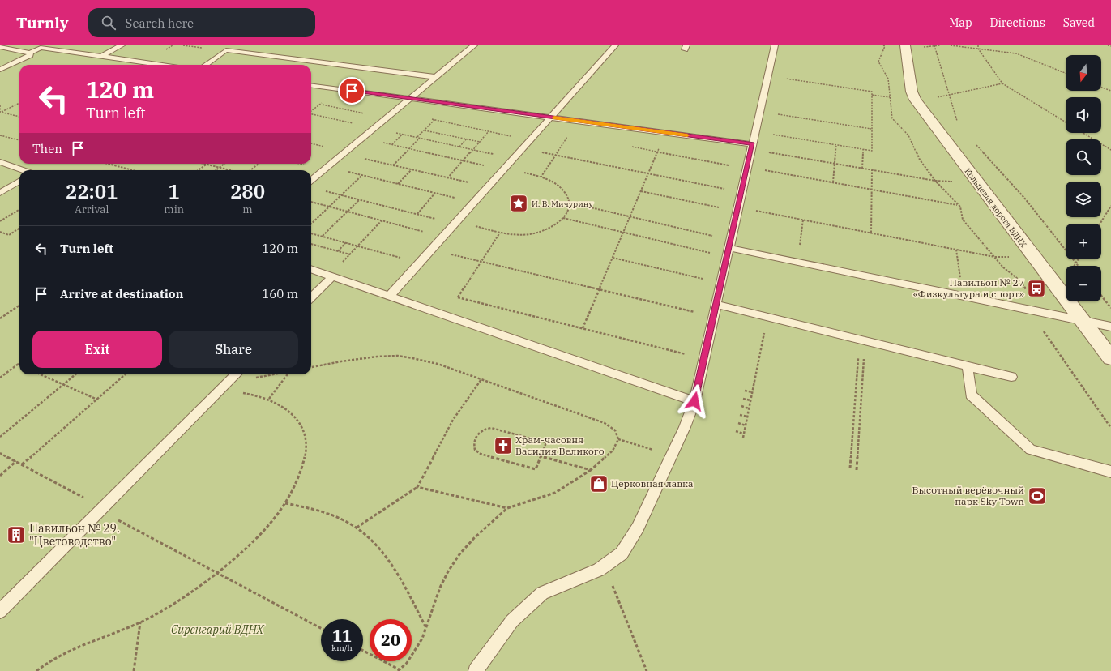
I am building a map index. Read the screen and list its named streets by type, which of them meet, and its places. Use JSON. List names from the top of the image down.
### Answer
{
  "streets": {
    "street": ["Кольцевая дорога ВДНХ"]
  },
  "parks": ["Сиренгарий ВДНХ"],
  "places": {
    "place": ["И. В. Мичурину"],
    "bus stop": ["Павильон № 27 «Физкультура и спорт»"],
    "church": ["Храм-часовня Василия Великого"],
    "shop": ["Церковная лавка"],
    "sports": ["Высотный верёвочный парк Sky Town"],
    "building": ["Павильон № 29. \"Цветоводство\""]
  },
  "north": "bottom",
  "page": {
    "header": "Turnly",
    "search": "Search here",
    "nav": ["Map", "Directions", "Saved"],
    "map_buttons": ["+", "−"],
    "turn": ["120 m", "Turn left"],
    "then": "Then",
    "eta": [
      "22:01",
      "Arrival",
      "1",
      "min",
      "280",
      "m"
    ],
    "list": [
      {
        "name": "Turn left",
        "value": "120 m"
      },
      {
        "name": "Arrive at destination",
        "value": "160 m"
      }
    ],
    "buttons": ["Exit", "Share"],
    "speed": "11 km/h",
    "limit": "20"
  }
}
